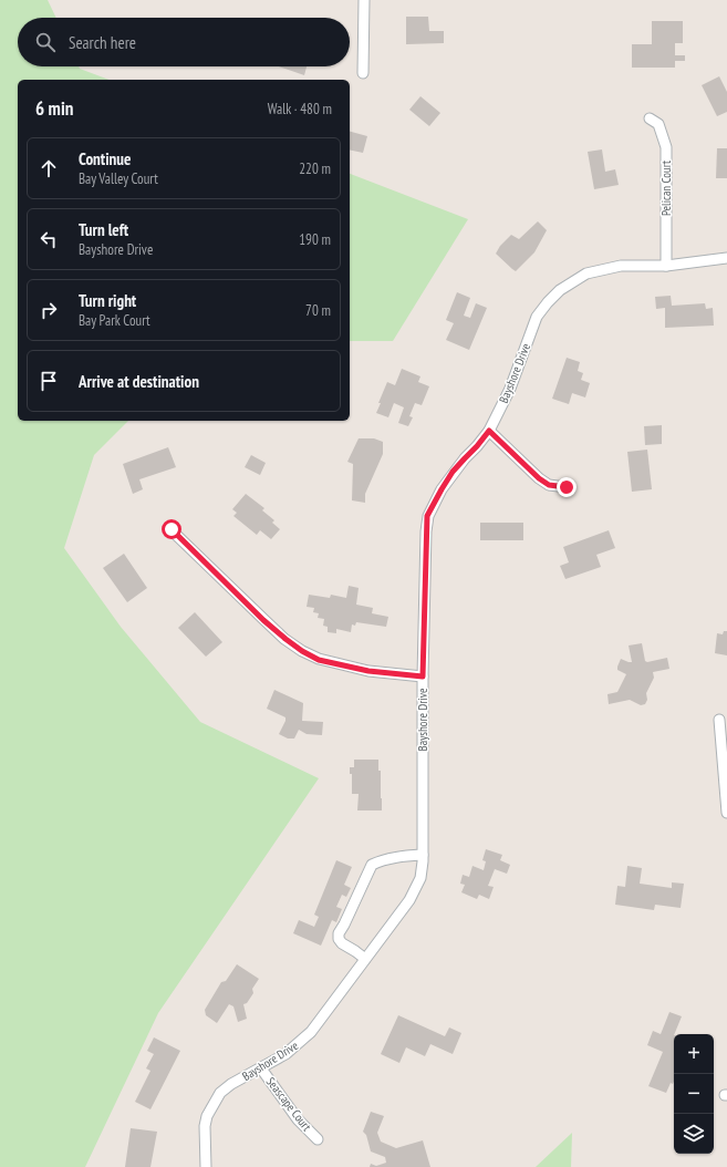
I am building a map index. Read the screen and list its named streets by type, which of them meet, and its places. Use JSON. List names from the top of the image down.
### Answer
{
  "streets": {
    "street": ["Pelican Court", "Bayshore Drive", "Seascape Court"]
  },
  "crossings": [
    ["Pelican Court", "Bayshore Drive"],
    ["Bayshore Drive", "Seascape Court"]
  ],
  "page": {
    "search": "Search here",
    "heading": ["6 min", "Walk · 480 m"],
    "list": [
      ["Continue", "Bay Valley Court", "220 m"],
      ["Turn left", "Bayshore Drive", "190 m"],
      ["Turn right", "Bay Park Court", "70 m"],
      "Arrive at destination"
    ],
    "map_buttons": ["+", "−"]
  }
}
